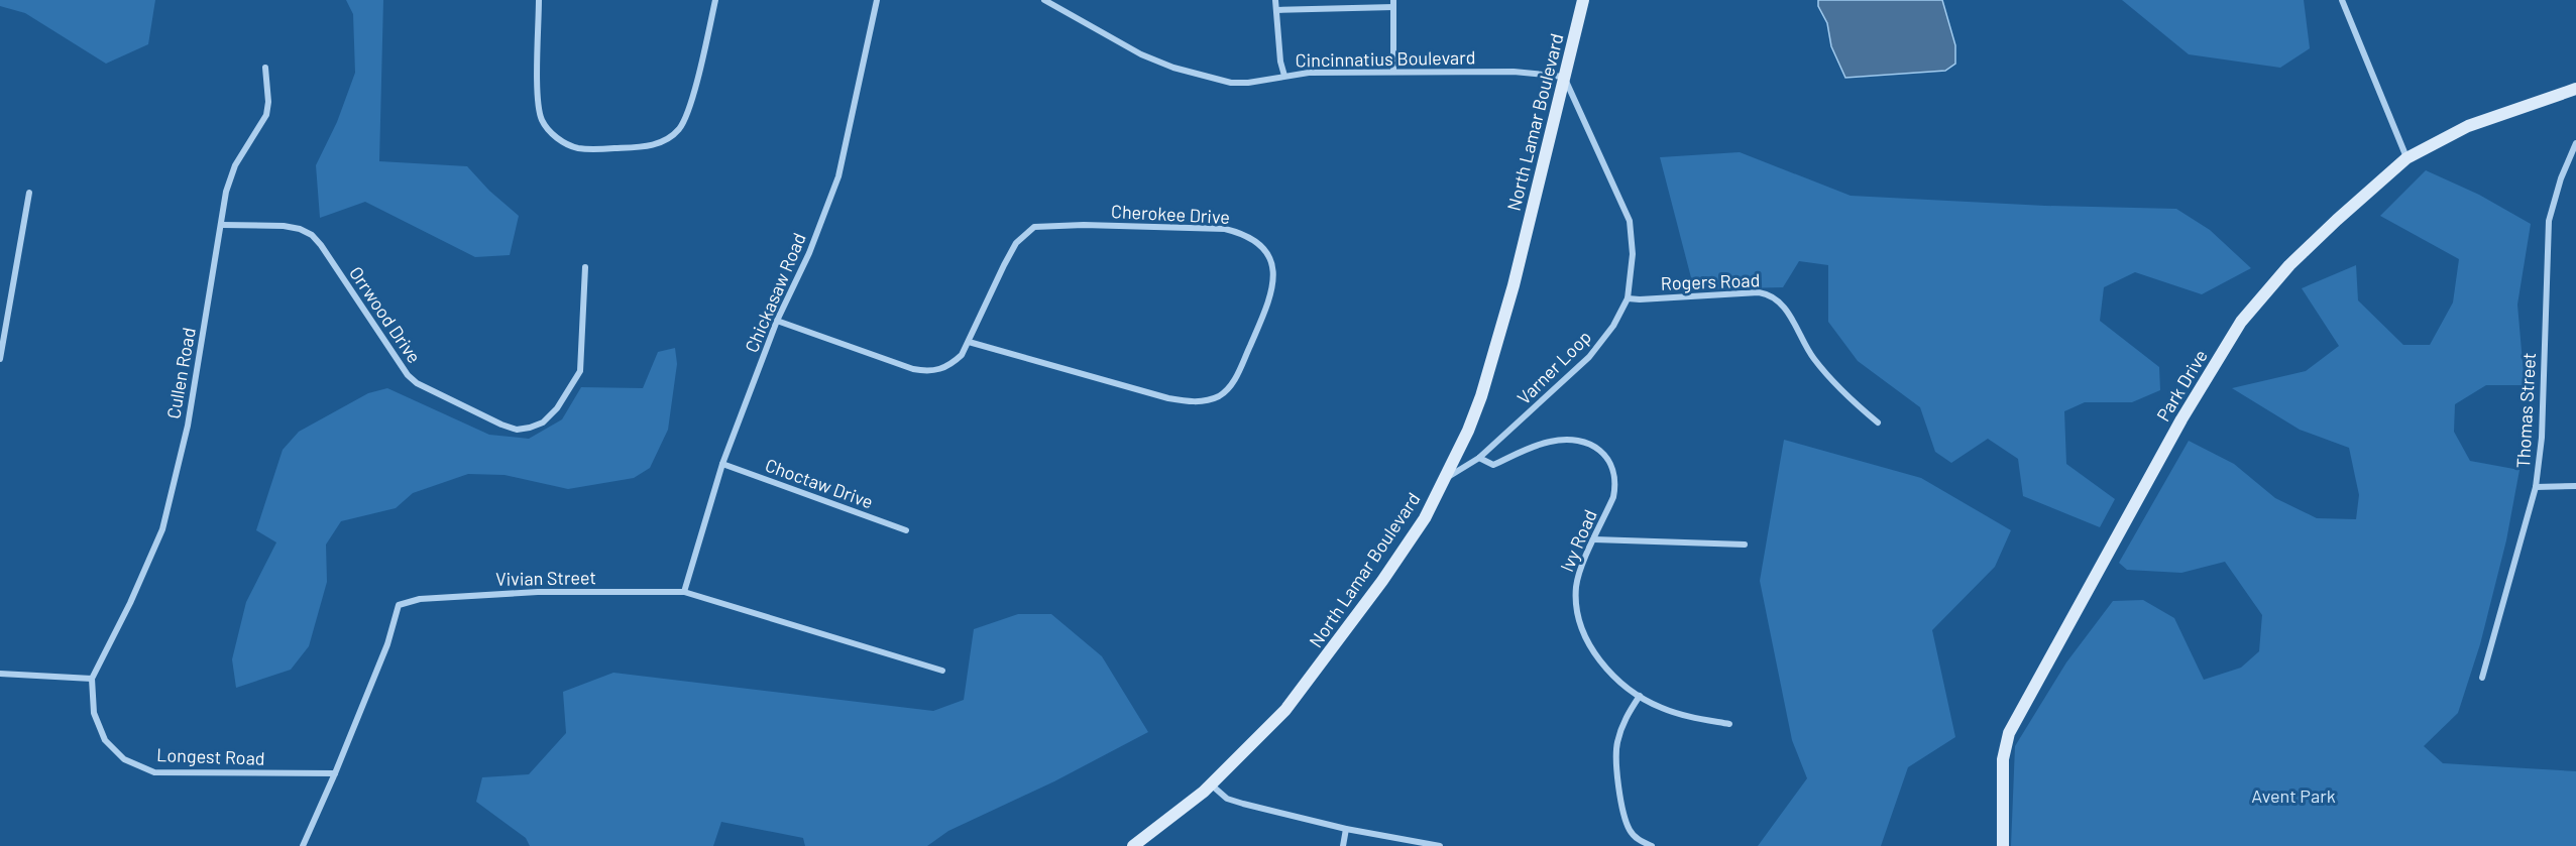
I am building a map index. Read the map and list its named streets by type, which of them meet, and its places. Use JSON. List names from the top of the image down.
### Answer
{
  "streets": {
    "street": [
      "Cincinnatius Boulevard",
      "North Lamar Boulevard",
      "Cherokee Drive",
      "Rogers Road",
      "Chickasaw Road",
      "Orrwood Drive",
      "Varner Loop",
      "Cullen Road",
      "Park Drive",
      "Thomas Street",
      "Choctaw Drive",
      "Ivy Road",
      "Vivian Street",
      "Longest Road"
    ]
  },
  "crossings": [
    ["Cincinnatius Boulevard", "North Lamar Boulevard"],
    ["Cincinnatius Boulevard", "Varner Loop"],
    ["North Lamar Boulevard", "Varner Loop"],
    ["Cherokee Drive", "Chickasaw Road"],
    ["Rogers Road", "Varner Loop"],
    ["Chickasaw Road", "Choctaw Drive"],
    ["Chickasaw Road", "Vivian Street"],
    ["Orrwood Drive", "Cullen Road"],
    ["Varner Loop", "Ivy Road"],
    ["Cullen Road", "Longest Road"],
    ["Vivian Street", "Longest Road"]
  ],
  "parks": ["Avent Park"]
}
